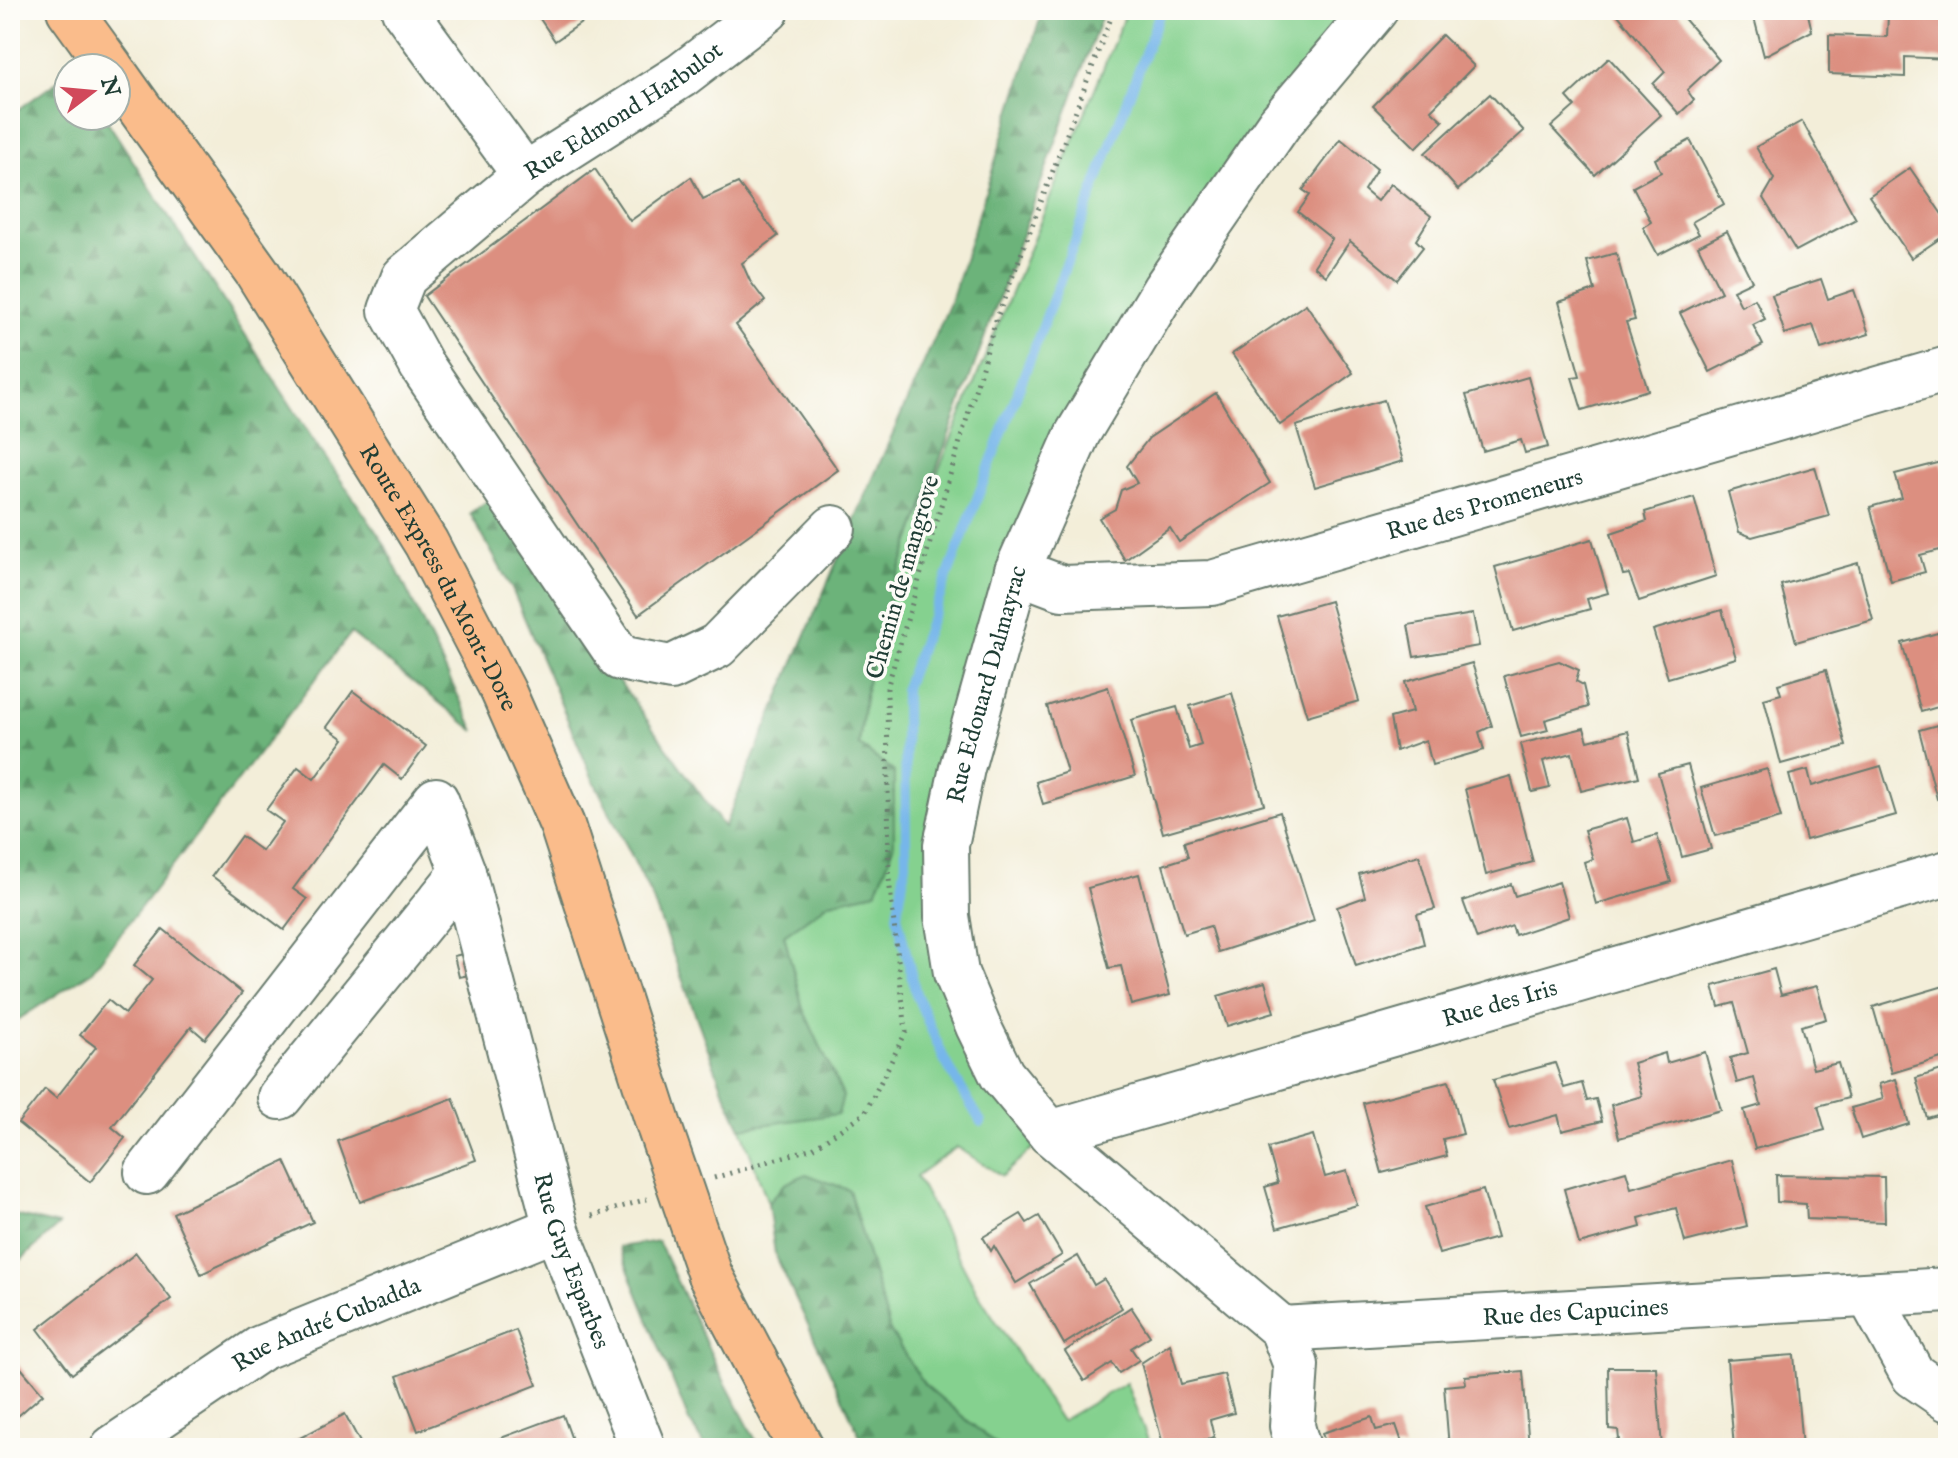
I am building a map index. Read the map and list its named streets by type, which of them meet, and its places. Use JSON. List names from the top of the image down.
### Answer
{
  "streets": {
    "main road": ["Route Express du Mont-Dore"],
    "street": [
      "Rue Edmond Harbulot",
      "Rue des Promeneurs",
      "Rue Edouard Dalmayrac",
      "Rue des Iris",
      "Rue Guy Esparbes",
      "Rue des Capucines",
      "Rue André Cubadda"
    ],
    "path": ["Chemin de mangrove"]
  },
  "crossings": [
    ["Rue des Promeneurs", "Rue Edouard Dalmayrac"],
    ["Rue Edouard Dalmayrac", "Rue des Iris"],
    ["Rue Edouard Dalmayrac", "Rue des Capucines"],
    ["Rue Guy Esparbes", "Rue André Cubadda"]
  ],
  "north": "right"
}
